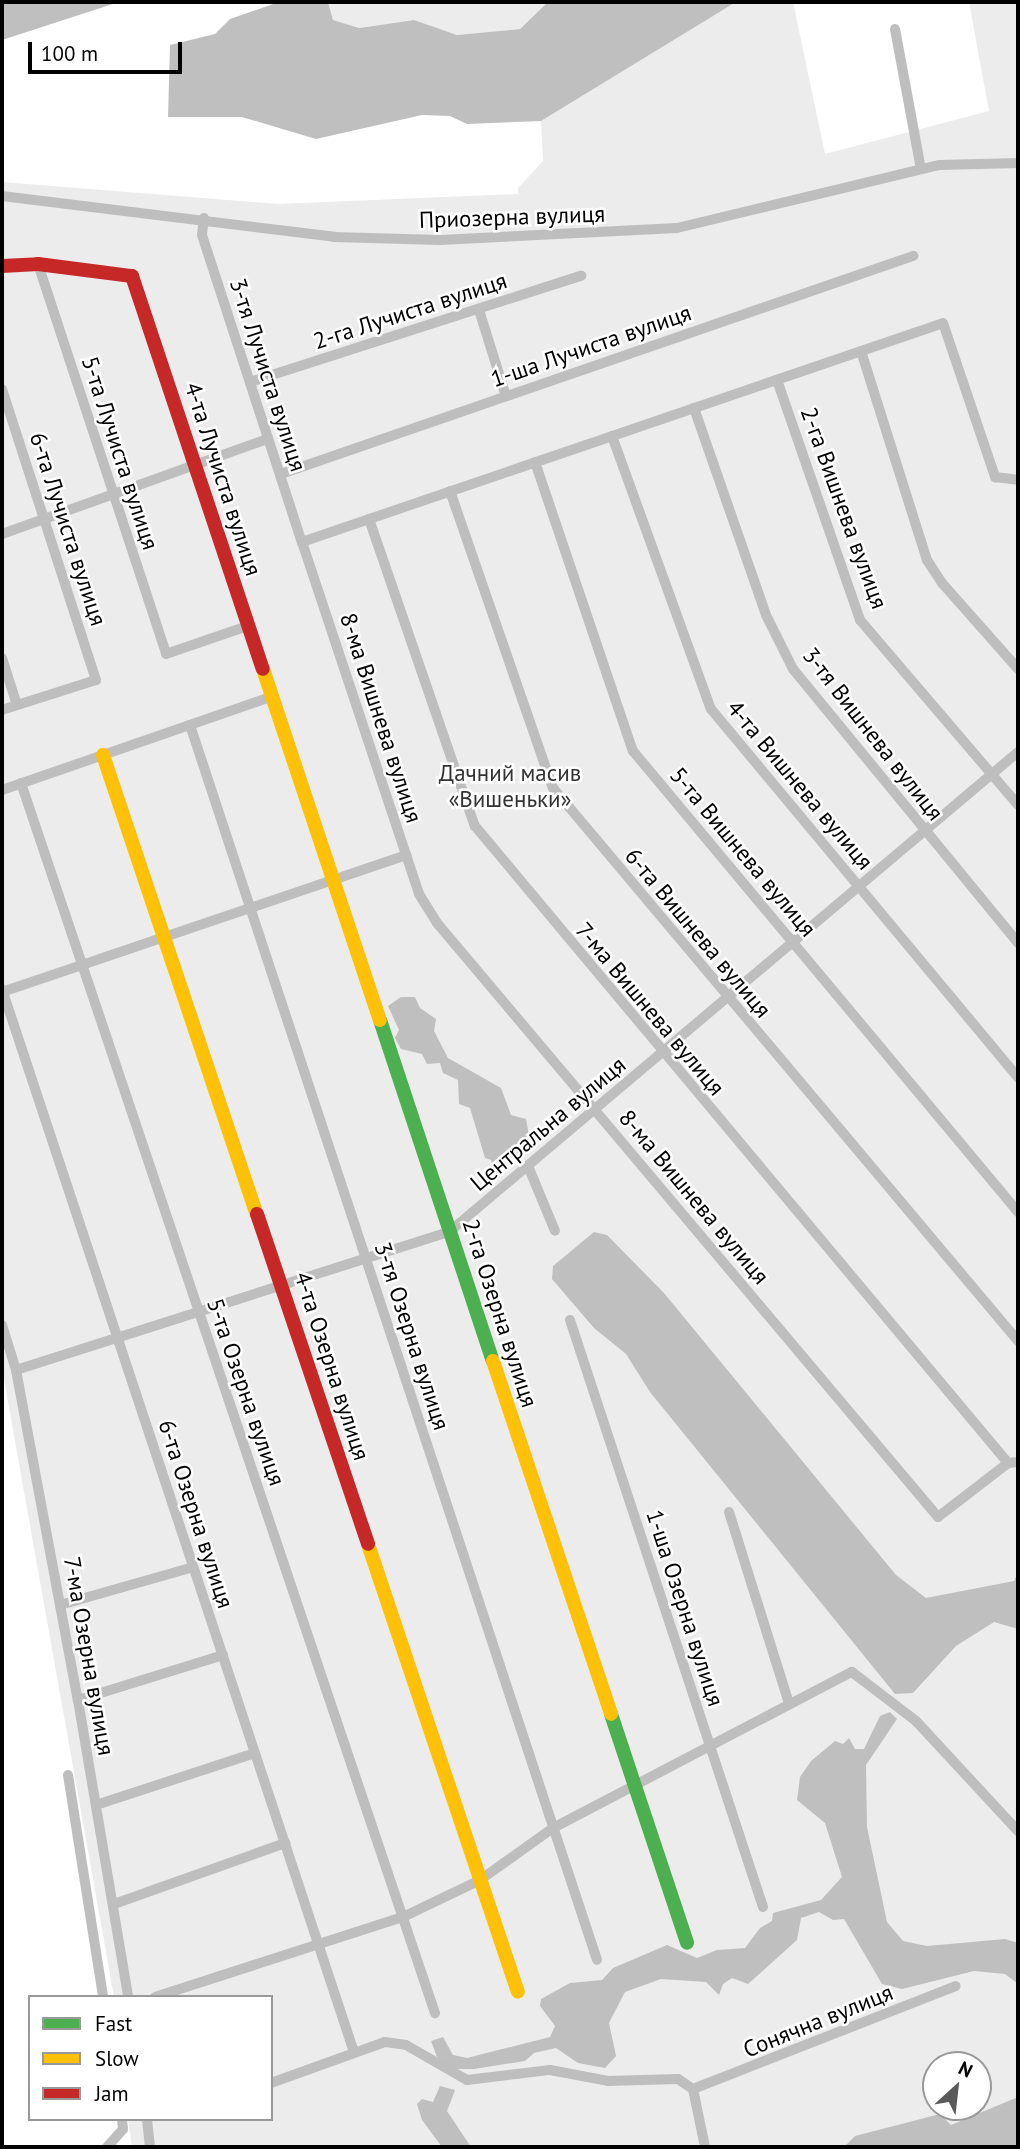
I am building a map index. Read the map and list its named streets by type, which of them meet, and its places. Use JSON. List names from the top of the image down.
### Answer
{
  "streets": {
    "street": [
      "Приозерна вулиця",
      "2-га Лучиста вулиця",
      "1-ша Лучиста вулиця",
      "3-тя Лучиста вулиця",
      "5-та Лучиста вулиця",
      "4-та Лучиста вулиця",
      "2-га Вишнева вулиця",
      "6-та Лучиста вулиця",
      "8-ма Вишнева вулиця",
      "3-тя Вишнева вулиця",
      "4-та Вишнева вулиця",
      "5-та Вишнева вулиця",
      "6-та Вишнева вулиця",
      "7-ма Вишнева вулиця",
      "Центральна вулиця",
      "2-га Озерна вулиця",
      "3-тя Озерна вулиця",
      "4-та Озерна вулиця",
      "5-та Озерна вулиця",
      "6-та Озерна вулиця",
      "1-ша Озерна вулиця",
      "7-ма Озерна вулиця",
      "Сонячна вулиця"
    ]
  },
  "crossings": [
    ["Приозерна вулиця", "3-тя Лучиста вулиця"],
    ["2-га Лучиста вулиця", "3-тя Лучиста вулиця"],
    ["1-ша Лучиста вулиця", "3-тя Лучиста вулиця"],
    ["3-тя Лучиста вулиця", "8-ма Вишнева вулиця"],
    ["5-та Лучиста вулиця", "4-та Лучиста вулиця"],
    ["4-та Лучиста вулиця", "2-га Озерна вулиця"],
    ["2-га Вишнева вулиця", "Центральна вулиця"],
    ["8-ма Вишнева вулиця", "7-ма Вишнева вулиця"],
    ["8-ма Вишнева вулиця", "Центральна вулиця"],
    ["3-тя Вишнева вулиця", "Центральна вулиця"],
    ["4-та Вишнева вулиця", "Центральна вулиця"],
    ["5-та Вишнева вулиця", "Центральна вулиця"],
    ["6-та Вишнева вулиця", "Центральна вулиця"],
    ["7-ма Вишнева вулиця", "Центральна вулиця"],
    ["Центральна вулиця", "2-га Озерна вулиця"],
    ["Центральна вулиця", "3-тя Озерна вулиця"],
    ["Центральна вулиця", "4-та Озерна вулиця"],
    ["Центральна вулиця", "5-та Озерна вулиця"],
    ["Центральна вулиця", "6-та Озерна вулиця"],
    ["Центральна вулиця", "7-ма Озерна вулиця"]
  ],
  "parks": ["Дачний масив «Вишеньки»"],
  "legend": ["Fast", "Slow", "Jam"],
  "scale_bar": "100 m",
  "north": "top right"
}
